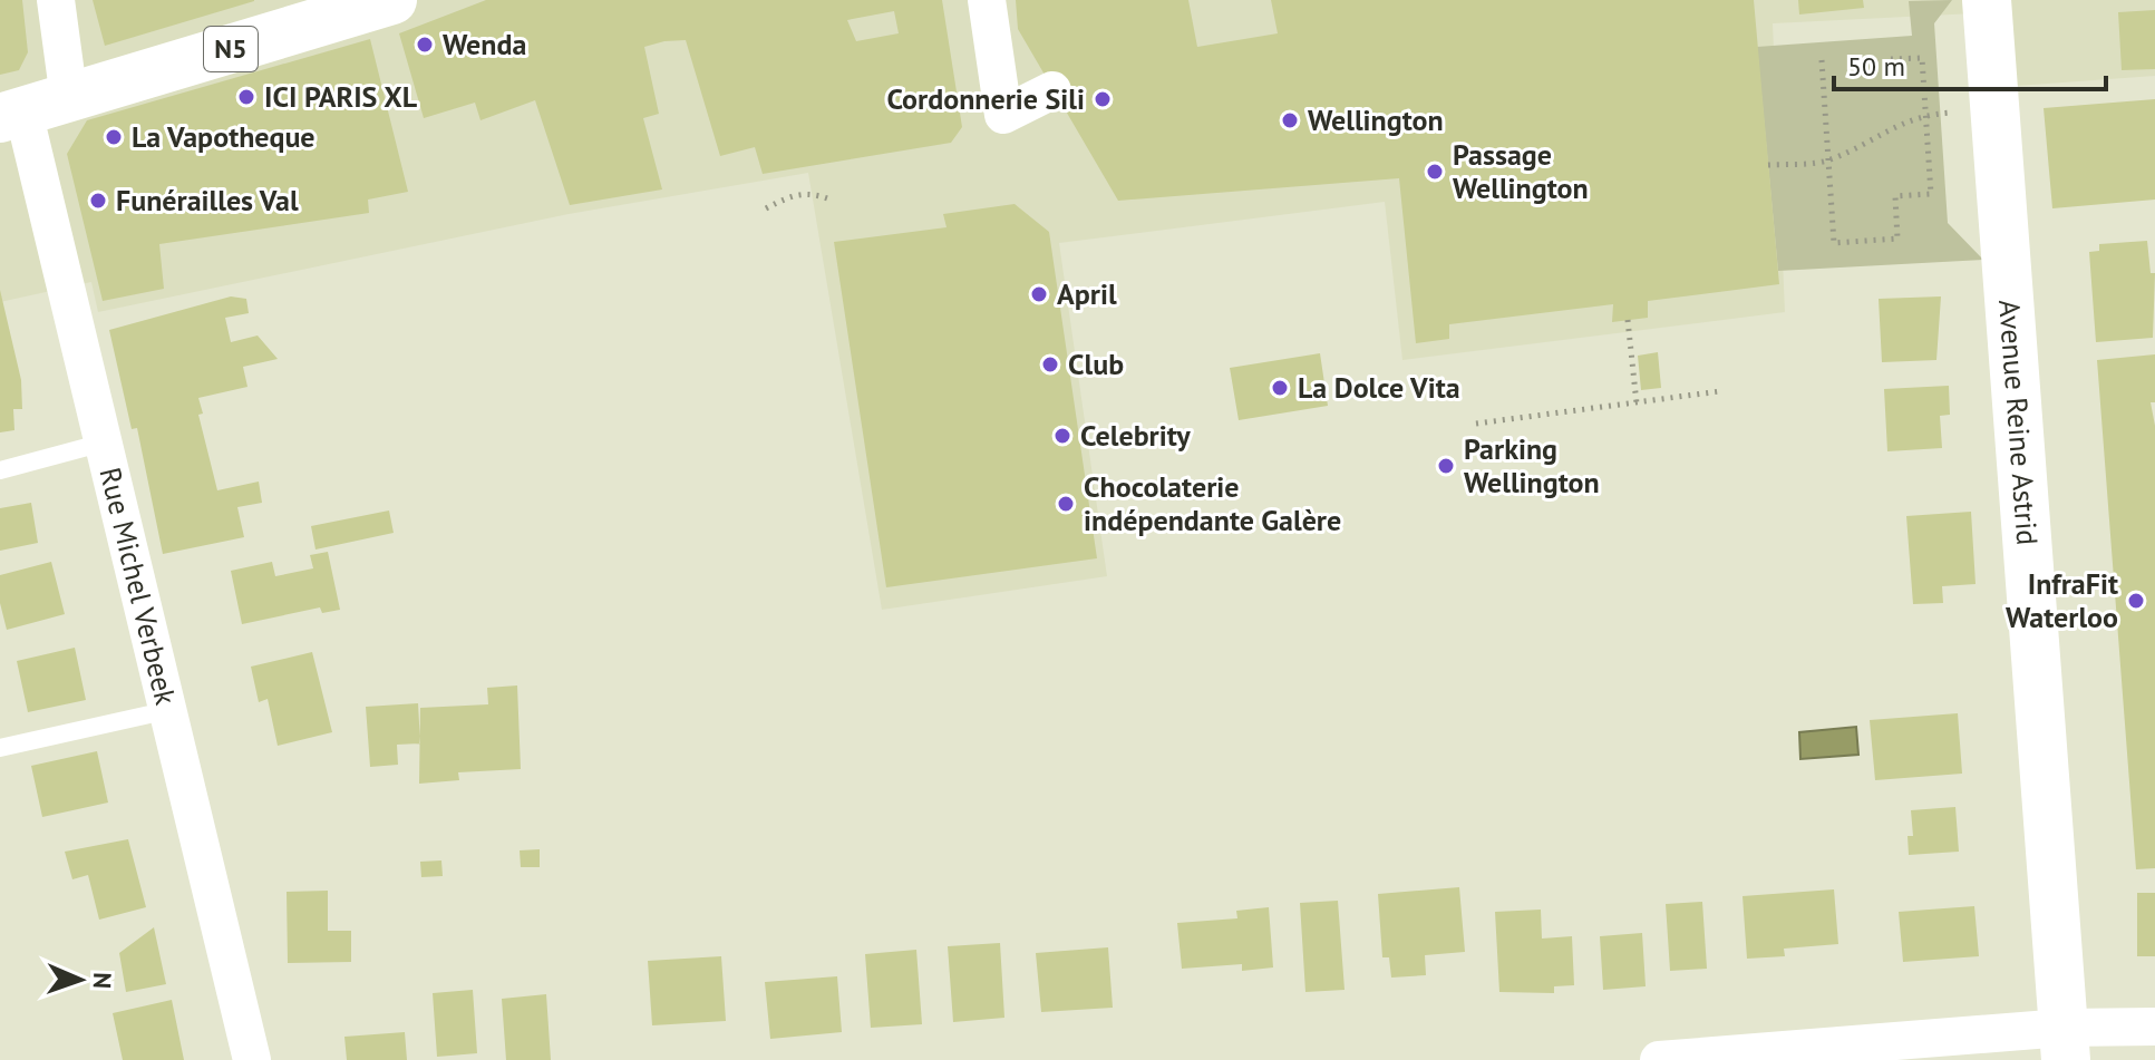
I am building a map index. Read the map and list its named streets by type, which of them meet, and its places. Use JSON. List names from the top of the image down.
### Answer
{
  "streets": {
    "street": ["N5", "Avenue Reine Astrid", "Rue Michel Verbeek"]
  },
  "crossings": [
    ["N5", "Rue Michel Verbeek"]
  ],
  "places": [
    "Wenda",
    "ICI PARIS XL",
    "Cordonnerie Sili",
    "Wellington",
    "La Vapotheque",
    "Passage Wellington",
    "Funérailles Val",
    "April",
    "Club",
    "La Dolce Vita",
    "Celebrity",
    "Parking Wellington",
    "Chocolaterie indépendante Galère",
    "InfraFit Waterloo"
  ],
  "scale_bar": "50 m",
  "north": "right"
}
